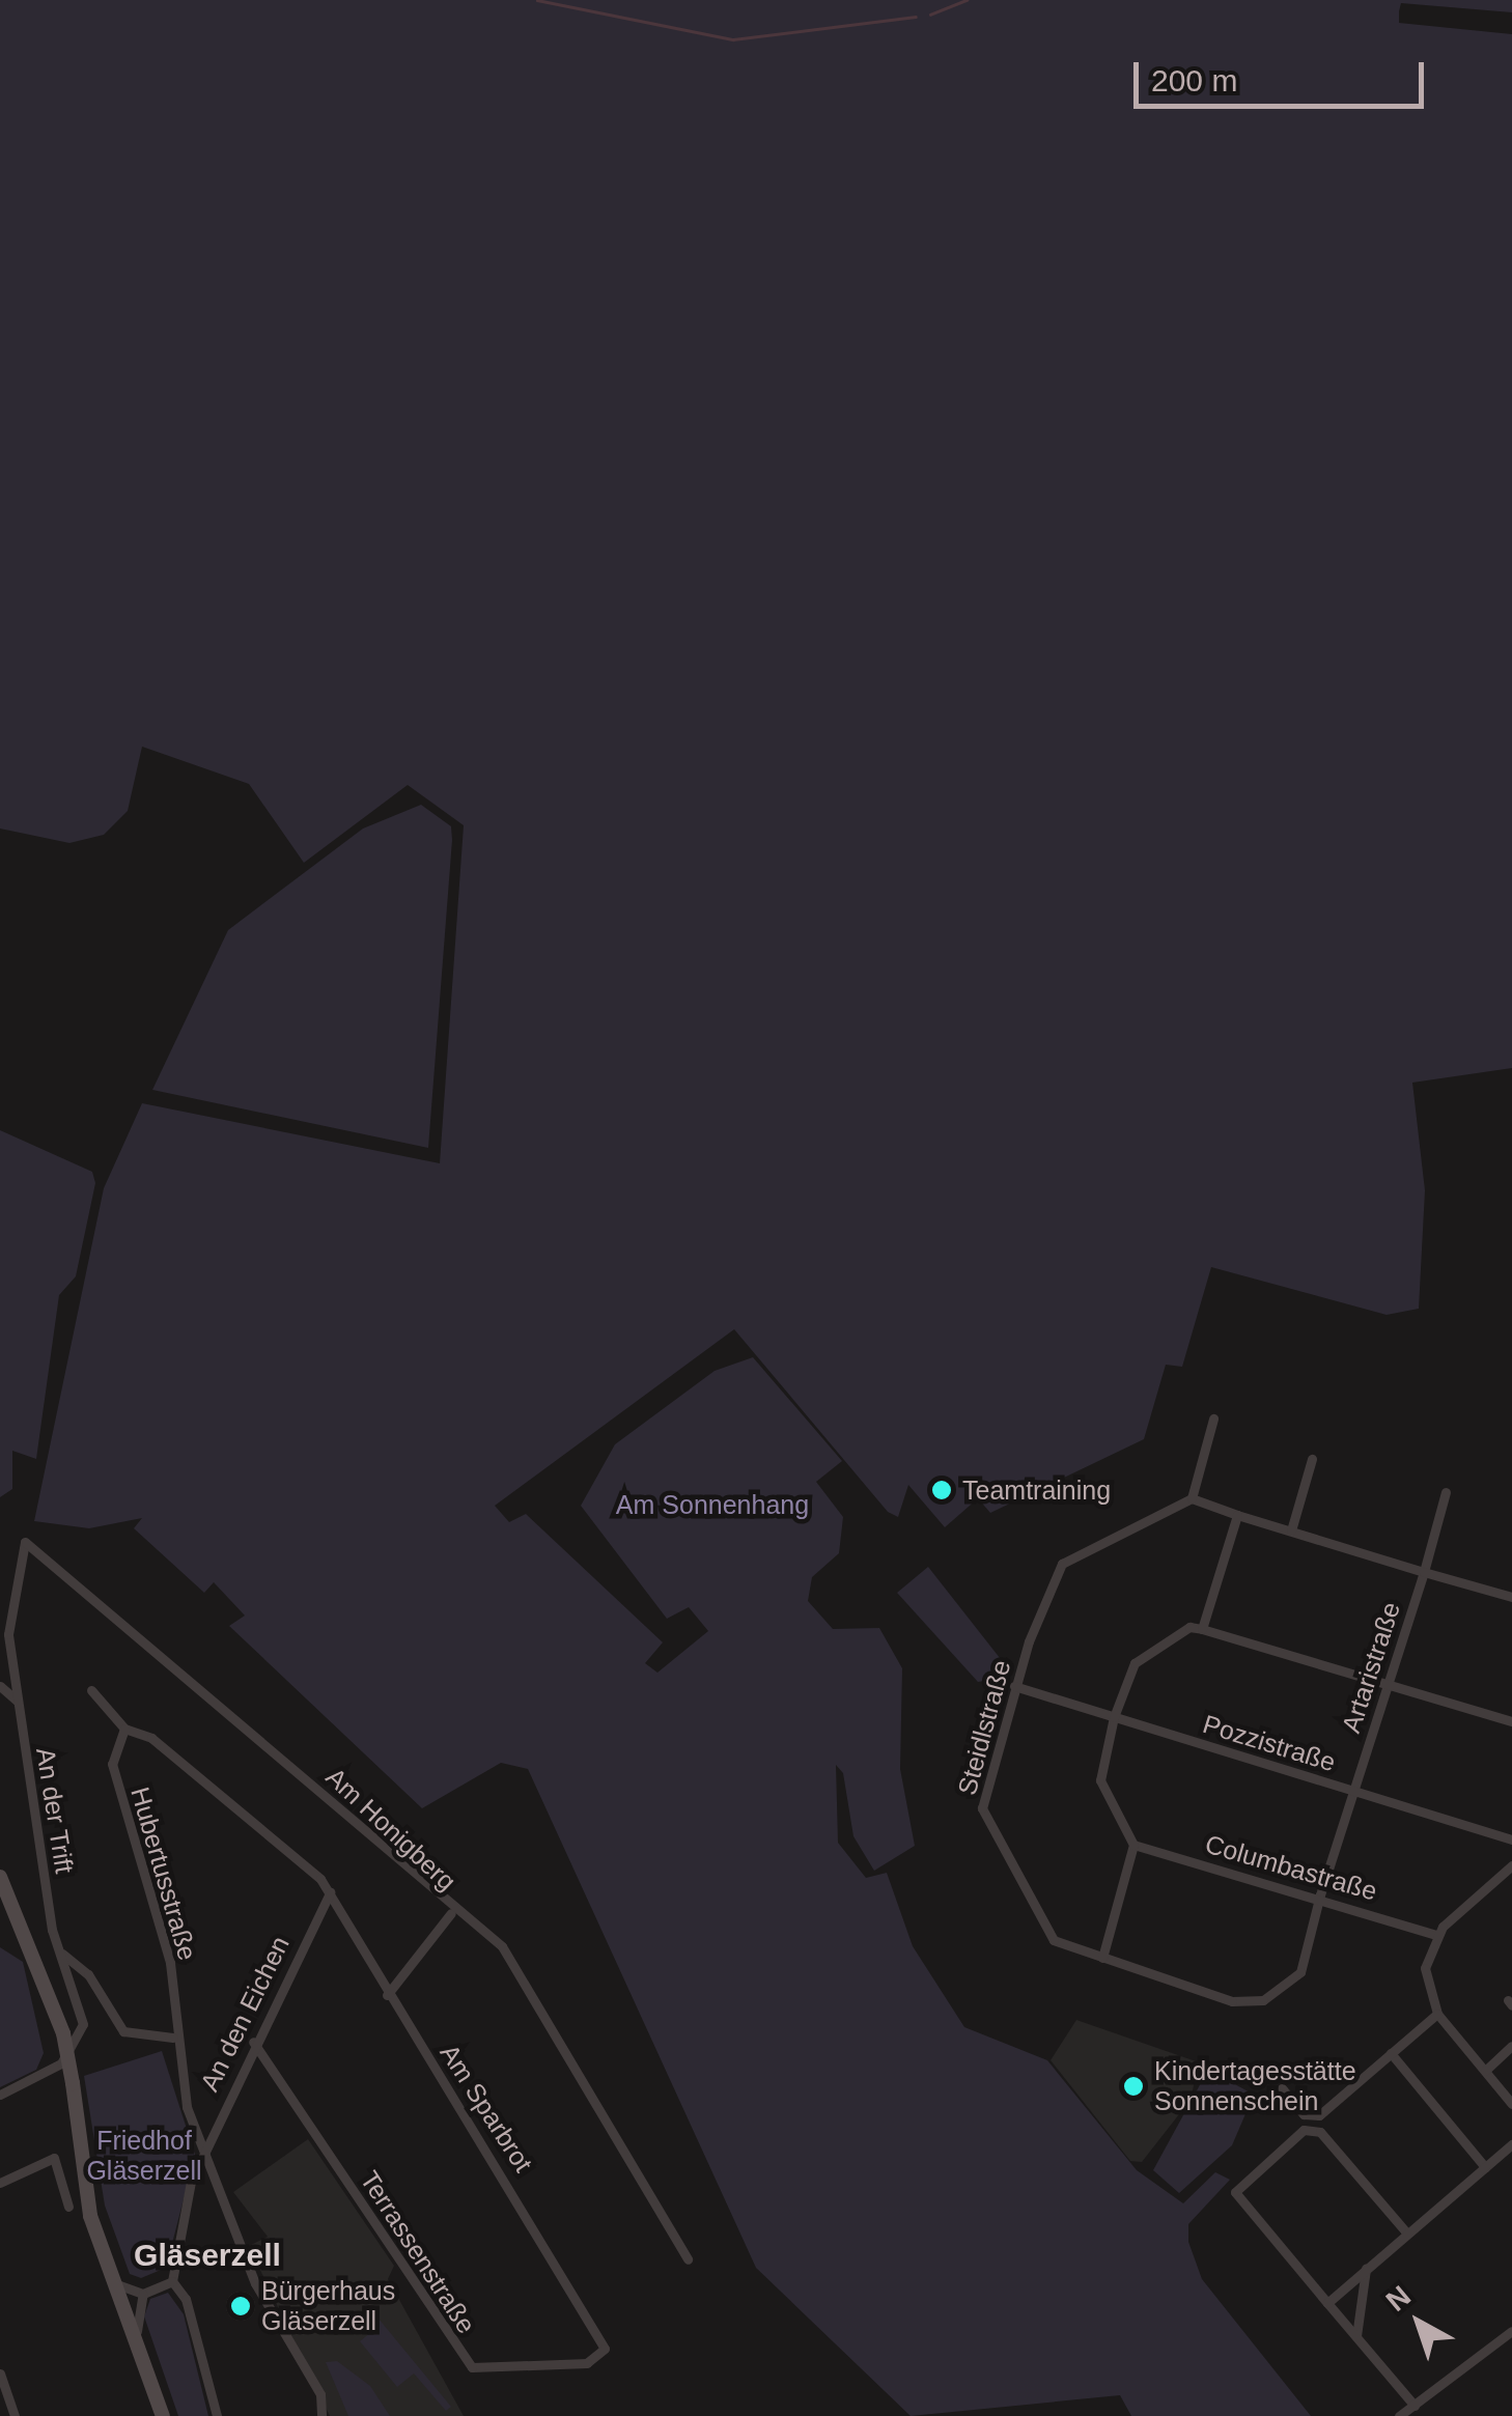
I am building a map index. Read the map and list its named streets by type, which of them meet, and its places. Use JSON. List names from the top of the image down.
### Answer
{
  "streets": {
    "street": [
      "Artaristraße",
      "Steidlstraße",
      "Pozzistraße",
      "An der Trift",
      "Am Honigberg",
      "Columbastraße",
      "Hubertusstraße",
      "An den Eichen",
      "Am Sparbrot",
      "Terrassenstraße"
    ]
  },
  "crossings": [
    ["Artaristraße", "Steidlstraße"],
    ["Artaristraße", "Pozzistraße"],
    ["Artaristraße", "Columbastraße"],
    ["Steidlstraße", "Pozzistraße"],
    ["Steidlstraße", "Columbastraße"],
    ["An der Trift", "Am Honigberg"],
    ["Hubertusstraße", "An den Eichen"],
    ["Hubertusstraße", "Am Sparbrot"],
    ["An den Eichen", "Am Sparbrot"],
    ["An den Eichen", "Terrassenstraße"],
    ["Am Sparbrot", "Terrassenstraße"]
  ],
  "districts": ["Gläserzell"],
  "parks": ["Am Sonnenhang", "Friedhof Gläserzell"],
  "places": ["Teamtraining", "Kindertagesstätte Sonnenschein", "Bürgerhaus Gläserzell"],
  "scale_bar": "200 m",
  "north": "top left"
}
